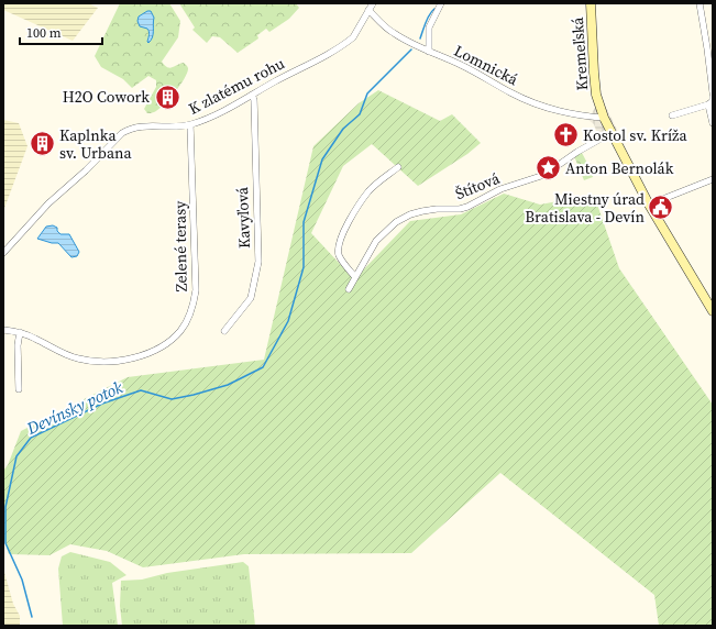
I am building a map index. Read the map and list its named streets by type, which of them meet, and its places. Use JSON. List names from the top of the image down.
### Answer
{
  "streets": {
    "street": [
      "Kremeľská",
      "Lomnická",
      "K zlatému rohu",
      "Štítová",
      "Kavyľová",
      "Zelené terasy"
    ]
  },
  "crossings": [
    ["Kremeľská", "Lomnická"],
    ["Kremeľská", "Štítová"],
    ["Lomnická", "K zlatému rohu"],
    ["K zlatému rohu", "Kavyľová"],
    ["K zlatému rohu", "Zelené terasy"]
  ],
  "water": ["Devínsky potok"],
  "places": {
    "building": ["H2O Cowork", "Kaplnka sv. Urbana"],
    "church": ["Kostol sv. Kríža"],
    "place": ["Anton Bernolák"],
    "public building": ["Miestny úrad Bratislava - Devín"]
  },
  "scale_bar": "100 m"
}
